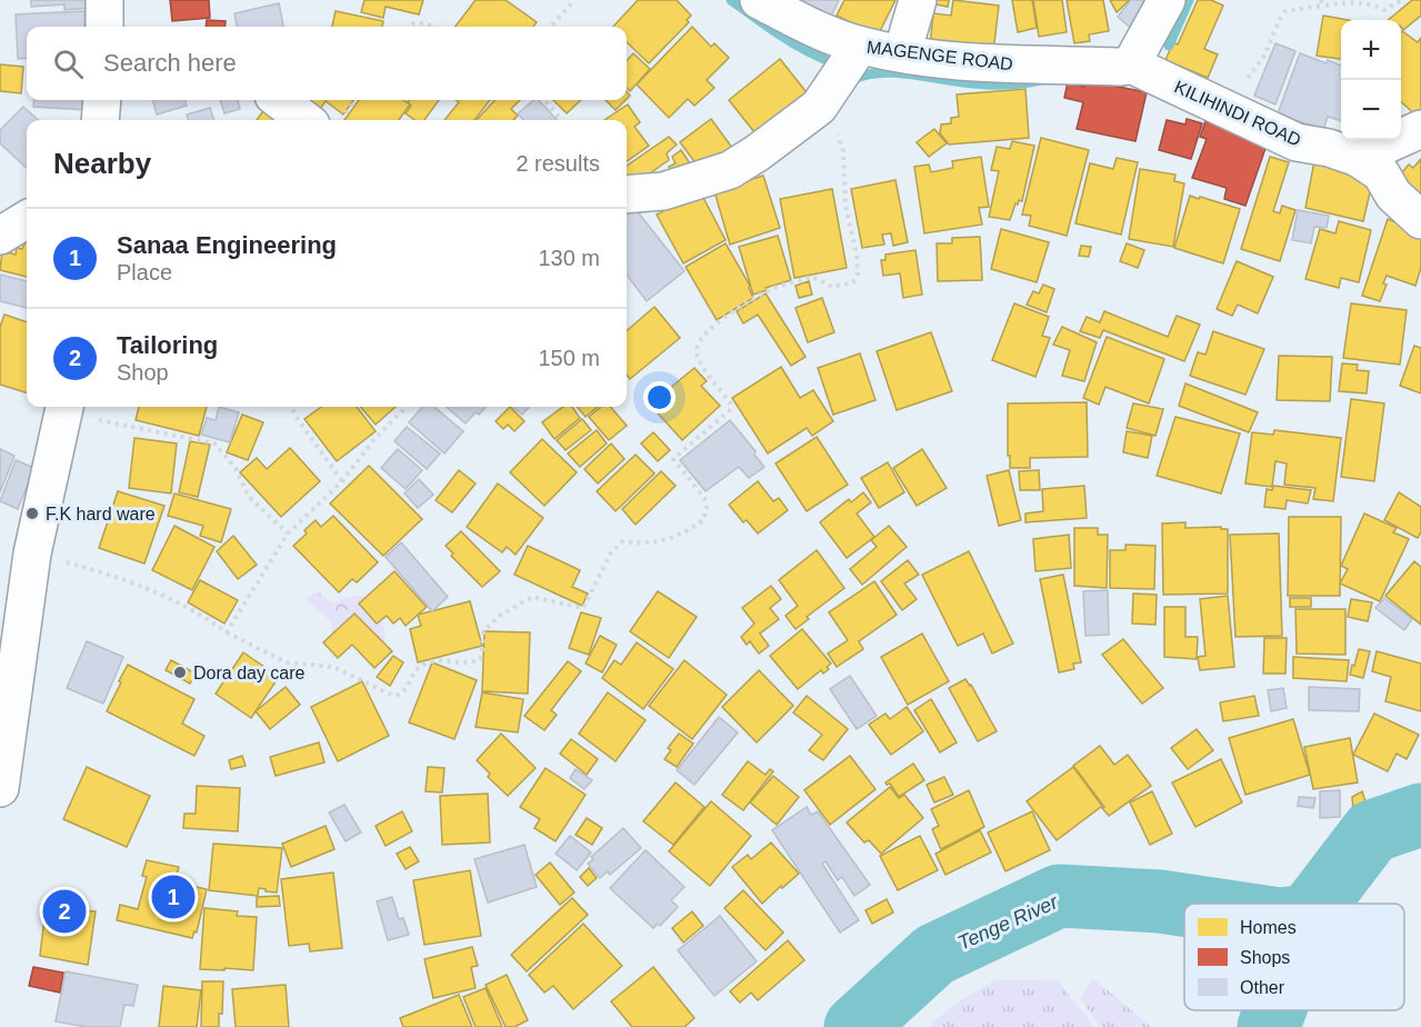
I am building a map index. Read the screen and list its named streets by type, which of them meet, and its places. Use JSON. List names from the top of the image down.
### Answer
{
  "streets": {
    "street": ["MAGENGE ROAD", "KILIHINDI ROAD"]
  },
  "crossings": [
    ["MAGENGE ROAD", "KILIHINDI ROAD"]
  ],
  "water": ["Tenge River"],
  "places": ["F.K hard ware", "Dora day care"],
  "legend": ["Homes", "Shops", "Other"],
  "page": {
    "map_buttons": ["+", "−"],
    "search": "Search here",
    "heading": ["Nearby", "2 results"],
    "list": [
      {
        "mark": "1",
        "name": "Sanaa Engineering",
        "note": "Place",
        "value": "130 m"
      },
      {
        "mark": "2",
        "name": "Tailoring",
        "note": "Shop",
        "value": "150 m"
      }
    ],
    "pins": ["1", "2"]
  }
}
